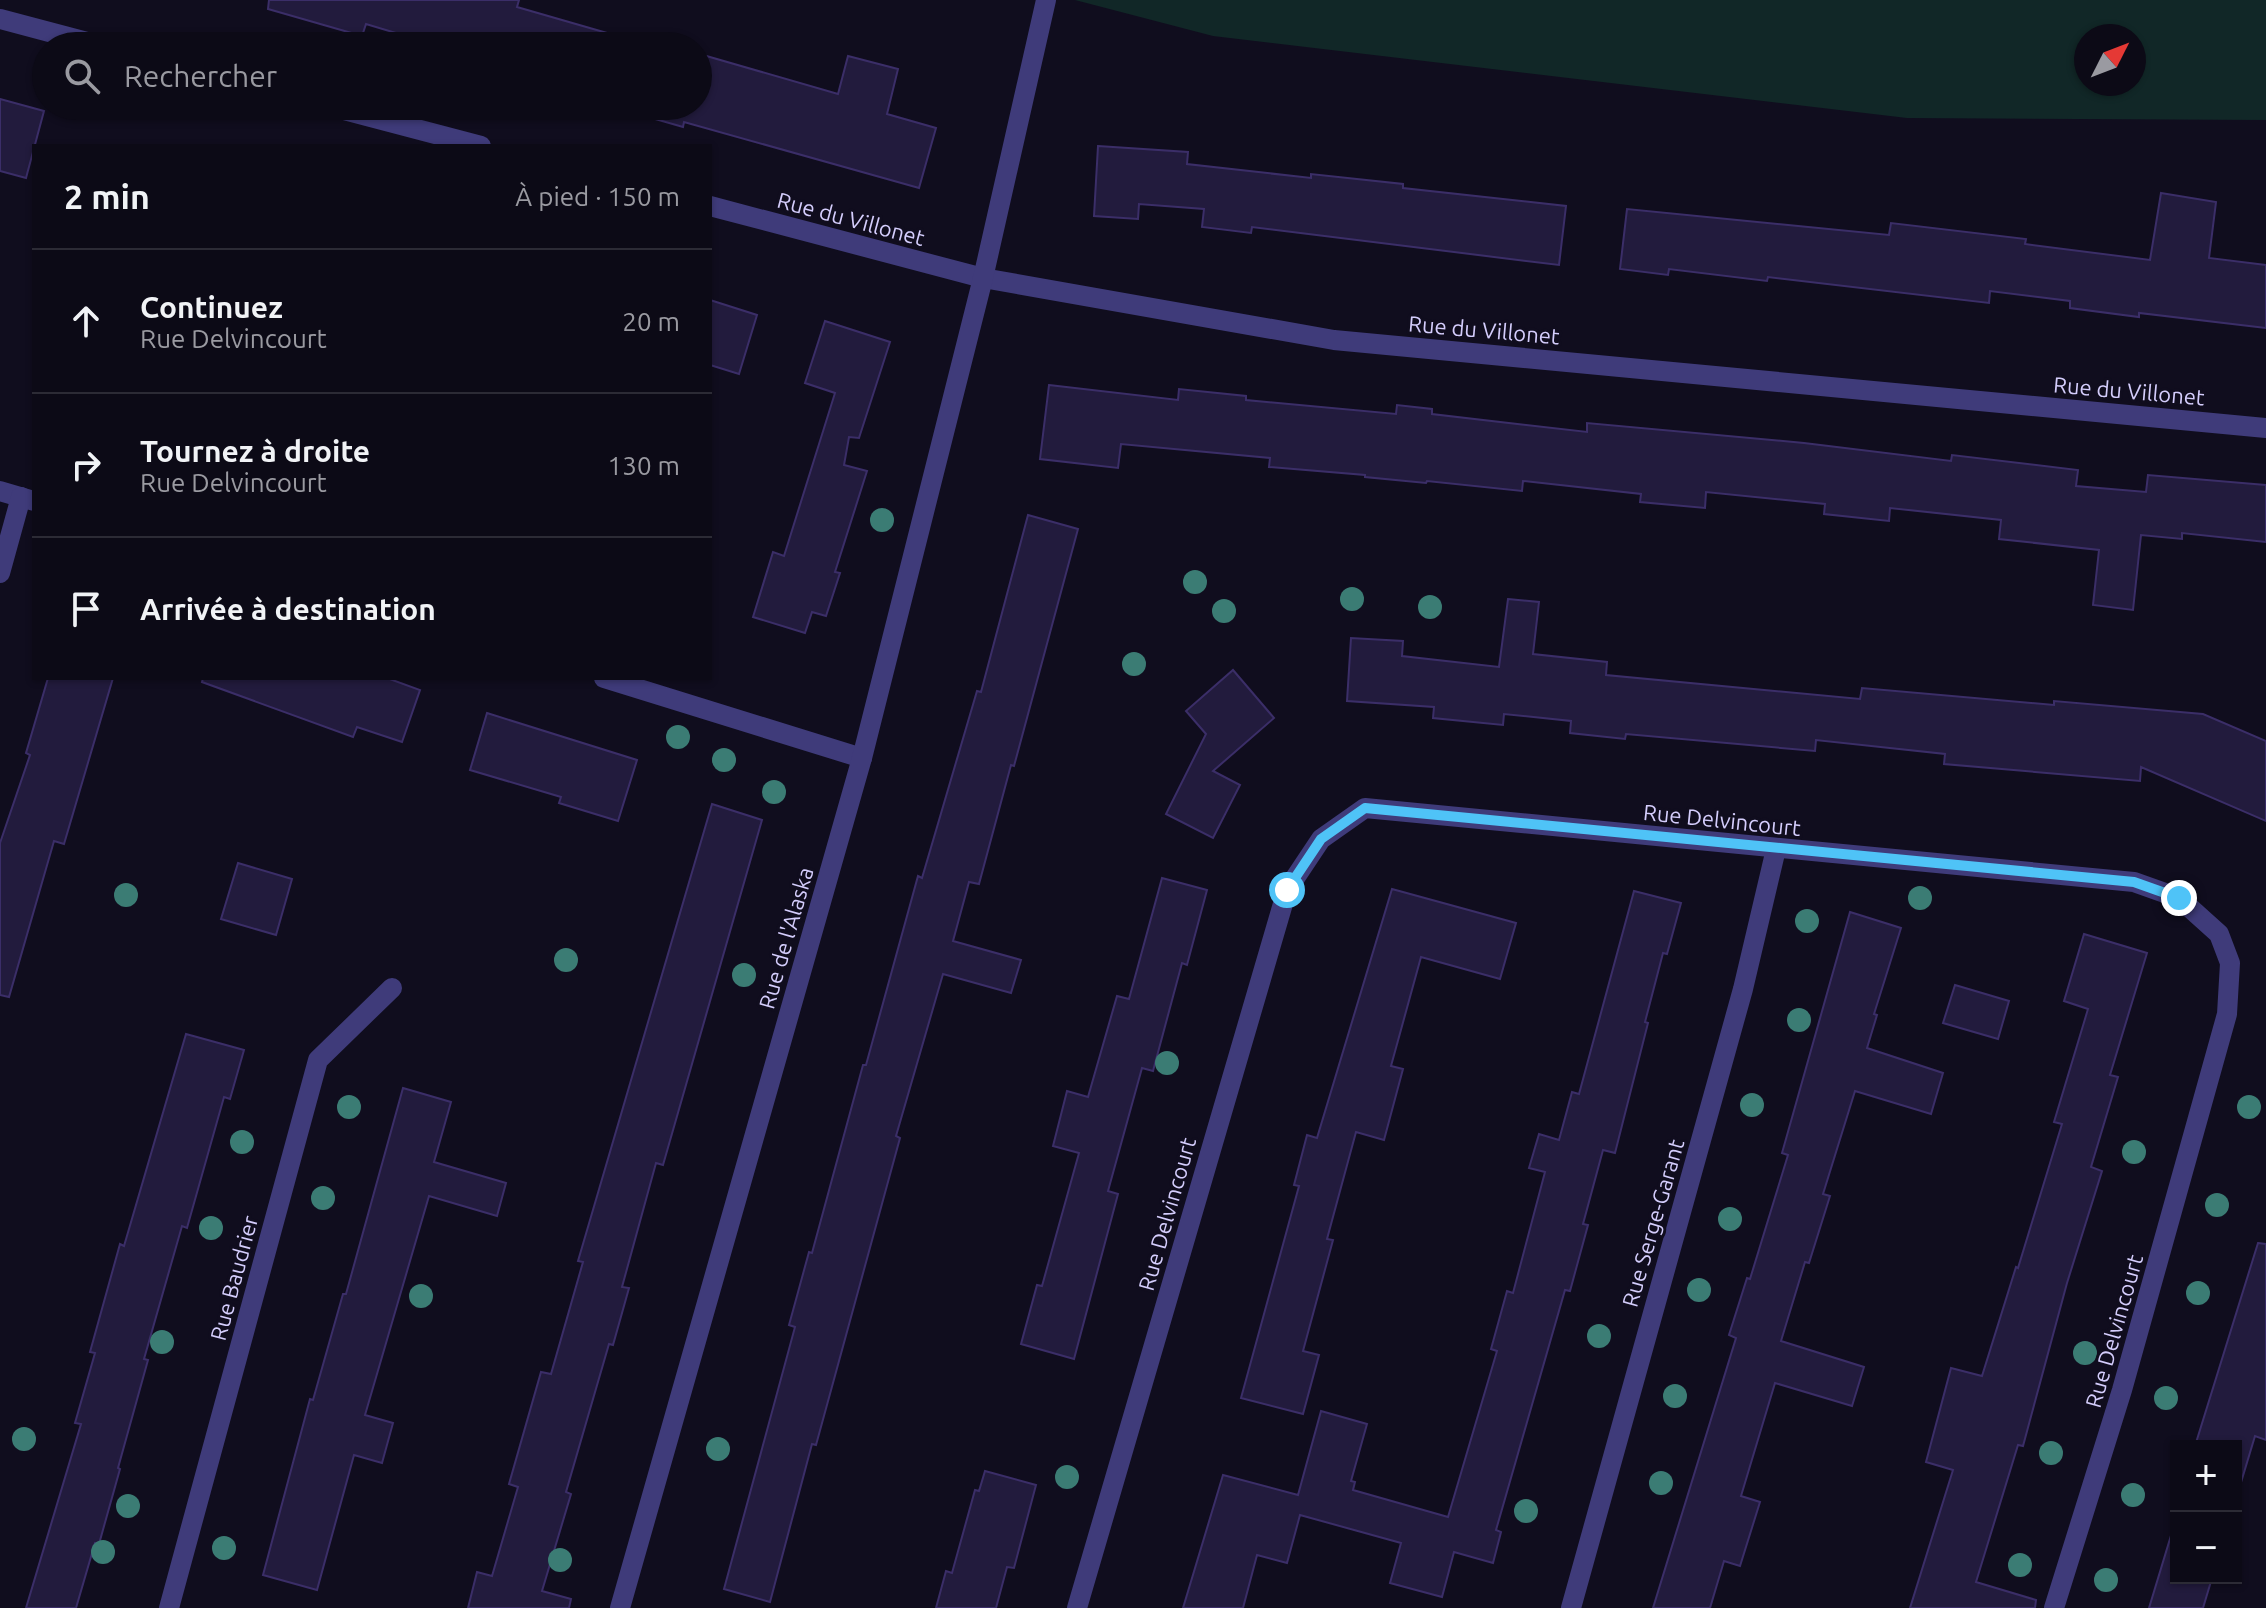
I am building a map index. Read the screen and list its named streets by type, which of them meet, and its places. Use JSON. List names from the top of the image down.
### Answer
{
  "streets": {
    "street": [
      "Rue du Villonet",
      "Rue Delvincourt",
      "Rue de l'Alaska",
      "Rue Serge-Garant",
      "Rue Baudrier"
    ]
  },
  "crossings": [
    ["Rue du Villonet", "Rue de l'Alaska"],
    ["Rue Delvincourt", "Rue Serge-Garant"]
  ],
  "north": "top right",
  "page": {
    "search": "Rechercher",
    "heading": ["2 min", "À pied · 150 m"],
    "list": [
      ["Continuez", "Rue Delvincourt", "20 m"],
      ["Tournez à droite", "Rue Delvincourt", "130 m"],
      "Arrivée à destination"
    ],
    "map_buttons": ["+", "−"]
  }
}
